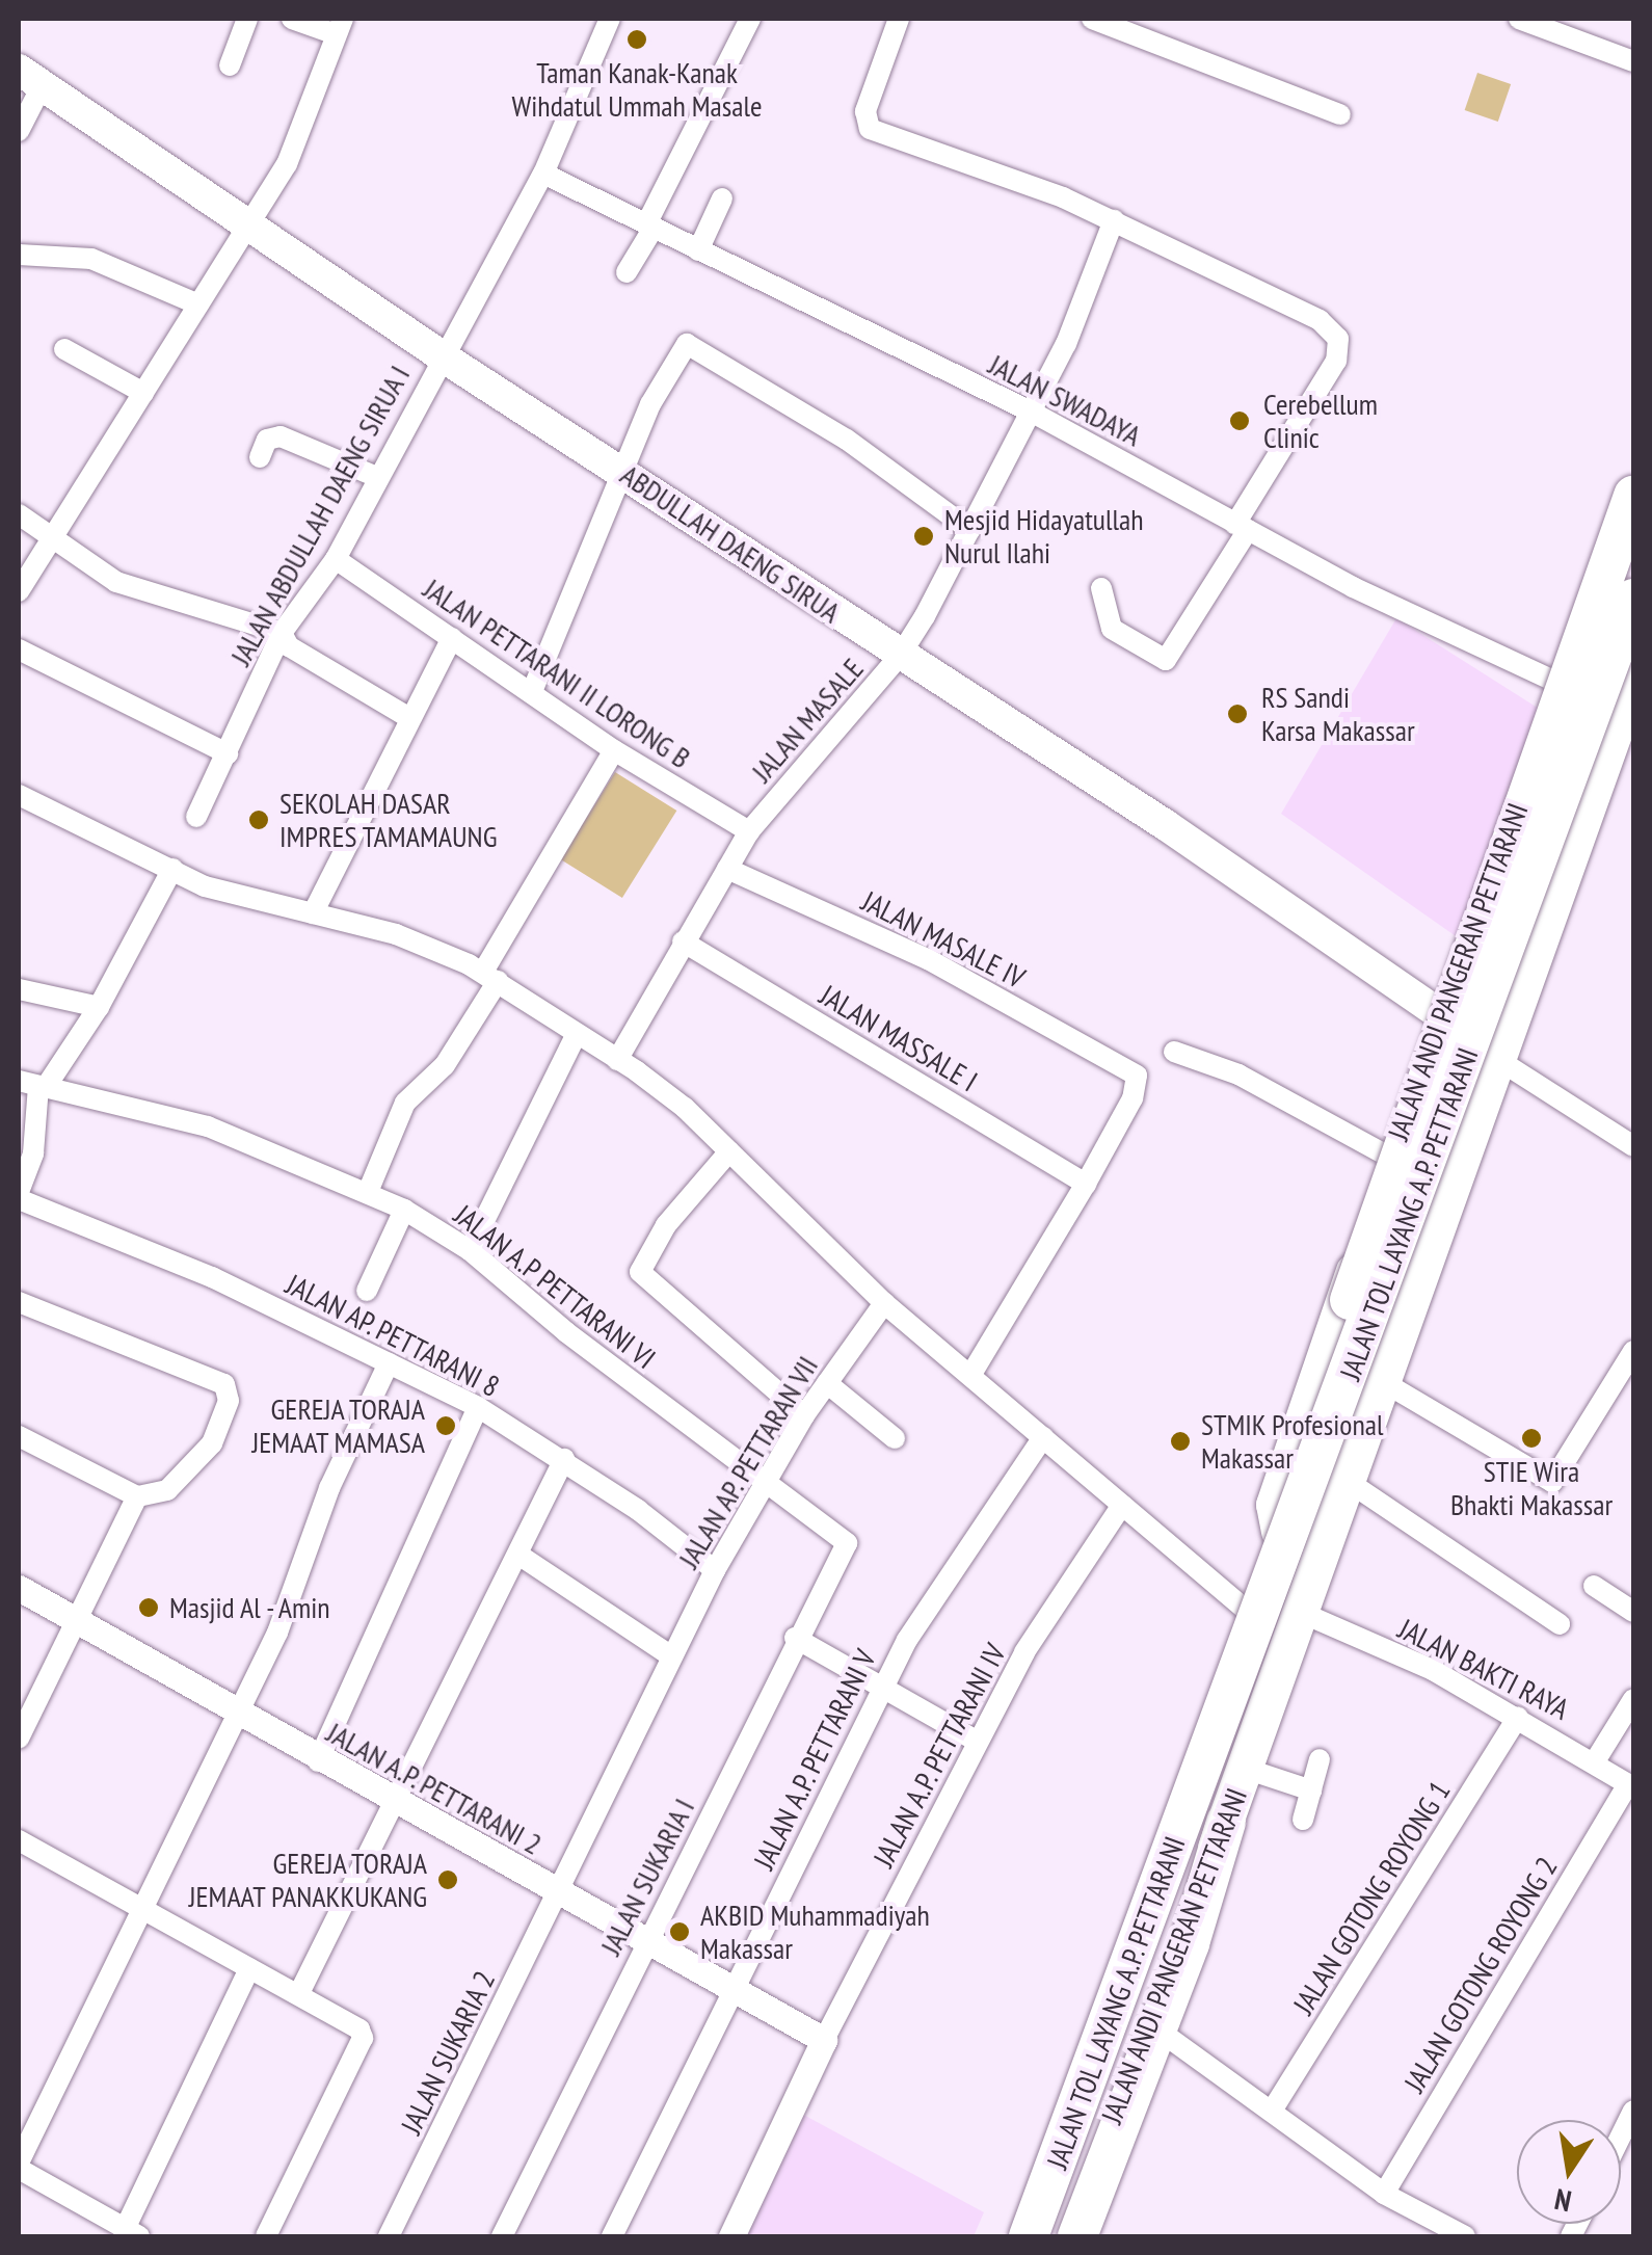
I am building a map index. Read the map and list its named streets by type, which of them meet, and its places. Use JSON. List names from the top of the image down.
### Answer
{
  "streets": {
    "highway": ["JALAN ANDI PANGERAN PETTARANI", "JALAN TOL LAYANG A.P. PETTARANI"],
    "main road": ["ABDULLAH DAENG SIRUA"],
    "street": [
      "JALAN SWADAYA",
      "JALAN ABDULLAH DAENG SIRUA I",
      "JALAN PETTARANI II LORONG B",
      "JALAN MASALE",
      "JALAN MASALE IV",
      "JALAN MASSALE I",
      "JALAN A.P PETTARANI VI",
      "JALAN AP. PETTARANI 8",
      "JALAN AP. PETTARAN VII",
      "JALAN BAKTI RAYA",
      "JALAN A.P. PETTARANI IV",
      "JALAN A.P. PETTARANI V",
      "JALAN A.P. PETTARANI 2",
      "JALAN SUKARIA I",
      "JALAN GOTONG ROYONG 1",
      "JALAN GOTONG ROYONG 2",
      "JALAN SUKARIA 2"
    ]
  },
  "crossings": [
    ["JALAN SWADAYA", "JALAN ABDULLAH DAENG SIRUA I"],
    ["JALAN SWADAYA", "JALAN MASALE"],
    ["JALAN SWADAYA", "JALAN ANDI PANGERAN PETTARANI"],
    ["JALAN ABDULLAH DAENG SIRUA I", "ABDULLAH DAENG SIRUA"],
    ["JALAN ABDULLAH DAENG SIRUA I", "JALAN PETTARANI II LORONG B"],
    ["ABDULLAH DAENG SIRUA", "JALAN MASALE"],
    ["ABDULLAH DAENG SIRUA", "JALAN ANDI PANGERAN PETTARANI"],
    ["JALAN PETTARANI II LORONG B", "JALAN MASALE"],
    ["JALAN MASALE", "JALAN MASALE IV"],
    ["JALAN MASALE", "JALAN MASSALE I"],
    ["JALAN MASALE IV", "JALAN MASSALE I"],
    ["JALAN ANDI PANGERAN PETTARANI", "JALAN TOL LAYANG A.P. PETTARANI"],
    ["JALAN ANDI PANGERAN PETTARANI", "JALAN BAKTI RAYA"],
    ["JALAN A.P PETTARANI VI", "JALAN AP. PETTARANI 8"],
    ["JALAN A.P PETTARANI VI", "JALAN AP. PETTARAN VII"],
    ["JALAN A.P PETTARANI VI", "JALAN SUKARIA I"],
    ["JALAN AP. PETTARANI 8", "JALAN AP. PETTARAN VII"],
    ["JALAN AP. PETTARAN VII", "JALAN A.P. PETTARANI 2"],
    ["JALAN AP. PETTARAN VII", "JALAN SUKARIA 2"],
    ["JALAN BAKTI RAYA", "JALAN GOTONG ROYONG 1"],
    ["JALAN BAKTI RAYA", "JALAN GOTONG ROYONG 2"],
    ["JALAN A.P. PETTARANI IV", "JALAN A.P. PETTARANI 2"],
    ["JALAN A.P. PETTARANI V", "JALAN A.P. PETTARANI 2"],
    ["JALAN A.P. PETTARANI 2", "JALAN SUKARIA I"],
    ["JALAN A.P. PETTARANI 2", "JALAN SUKARIA 2"]
  ],
  "places": [
    "Taman Kanak-Kanak Wihdatul Ummah Masale",
    "Cerebellum Clinic",
    "Mesjid Hidayatullah Nurul Ilahi",
    "RS Sandi Karsa Makassar",
    "SEKOLAH DASAR IMPRES TAMAMAUNG",
    "GEREJA TORAJA JEMAAT MAMASA",
    "STIE Wira Bhakti Makassar",
    "STMIK Profesional Makassar",
    "Masjid Al - Amin",
    "GEREJA TORAJA JEMAAT PANAKKUKANG",
    "AKBID Muhammadiyah Makassar"
  ],
  "north": "bottom"
}
